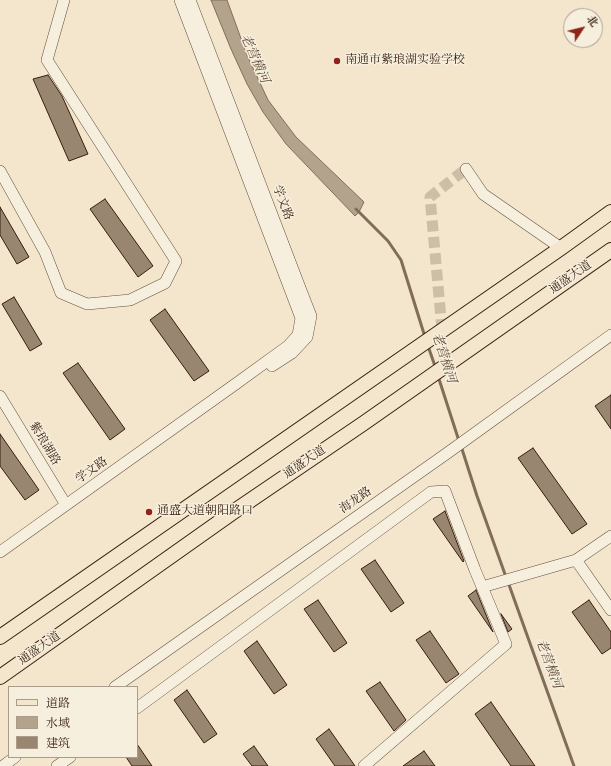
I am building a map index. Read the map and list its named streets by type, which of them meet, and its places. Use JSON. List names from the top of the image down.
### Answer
{
  "streets": {
    "main road": ["通盛大道"],
    "street": ["学文路", "紫琅湖路", "海龙路"]
  },
  "crossings": [
    ["学文路", "紫琅湖路"]
  ],
  "water": ["老营横河"],
  "places": ["南通市紫琅湖实验学校", "通盛大道朝阳路口"],
  "legend": ["道路", "水域", "建筑"],
  "north": "top right"
}
